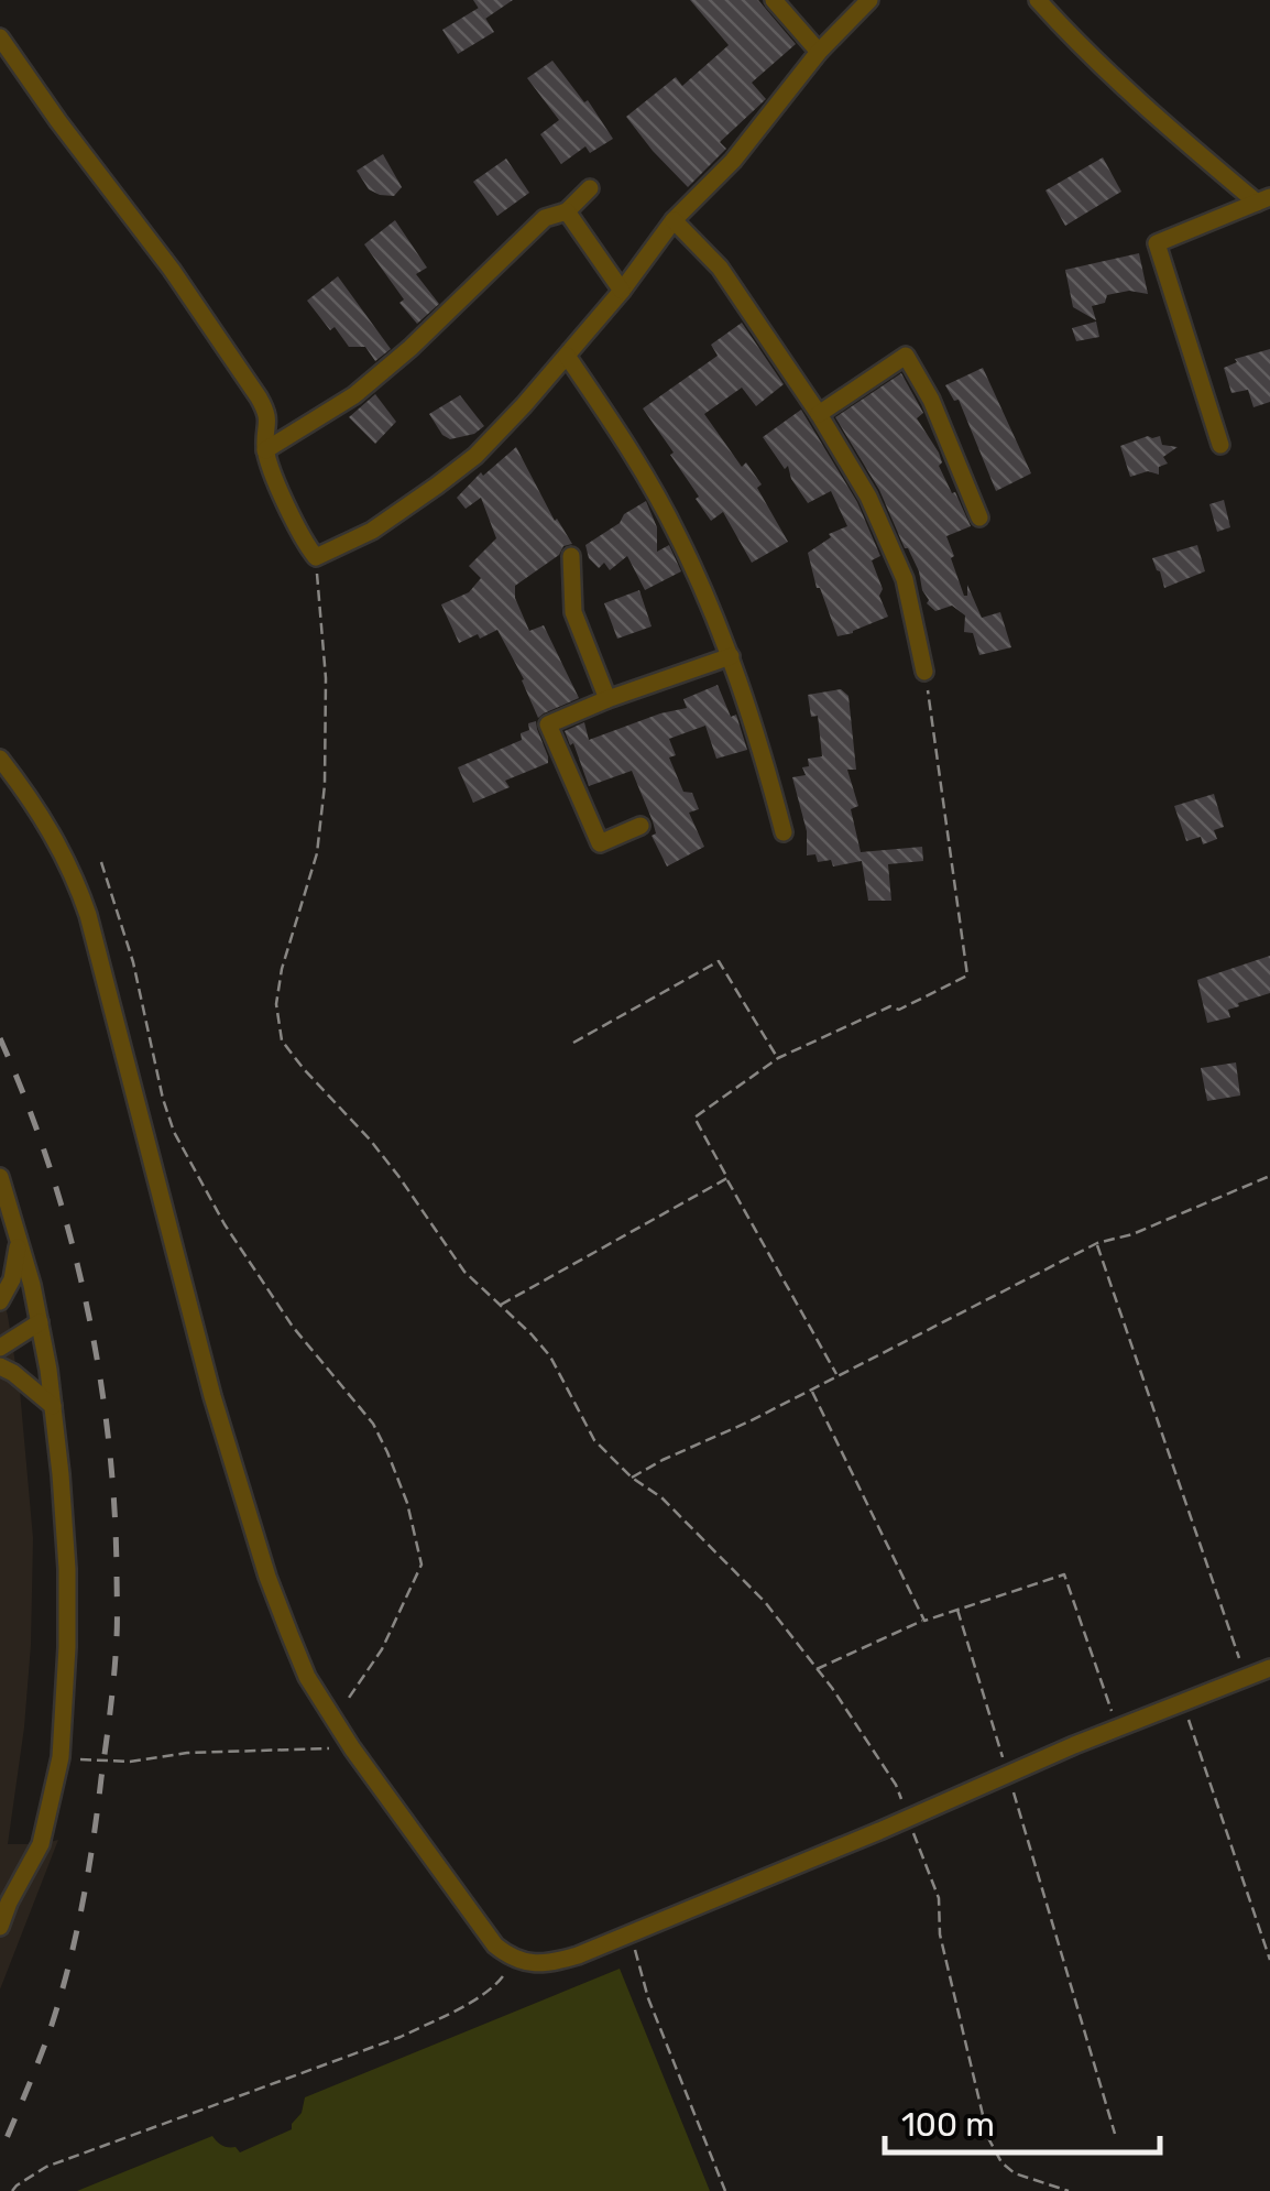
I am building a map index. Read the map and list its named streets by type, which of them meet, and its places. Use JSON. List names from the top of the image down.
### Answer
{
  "scale_bar": "100 m"
}
